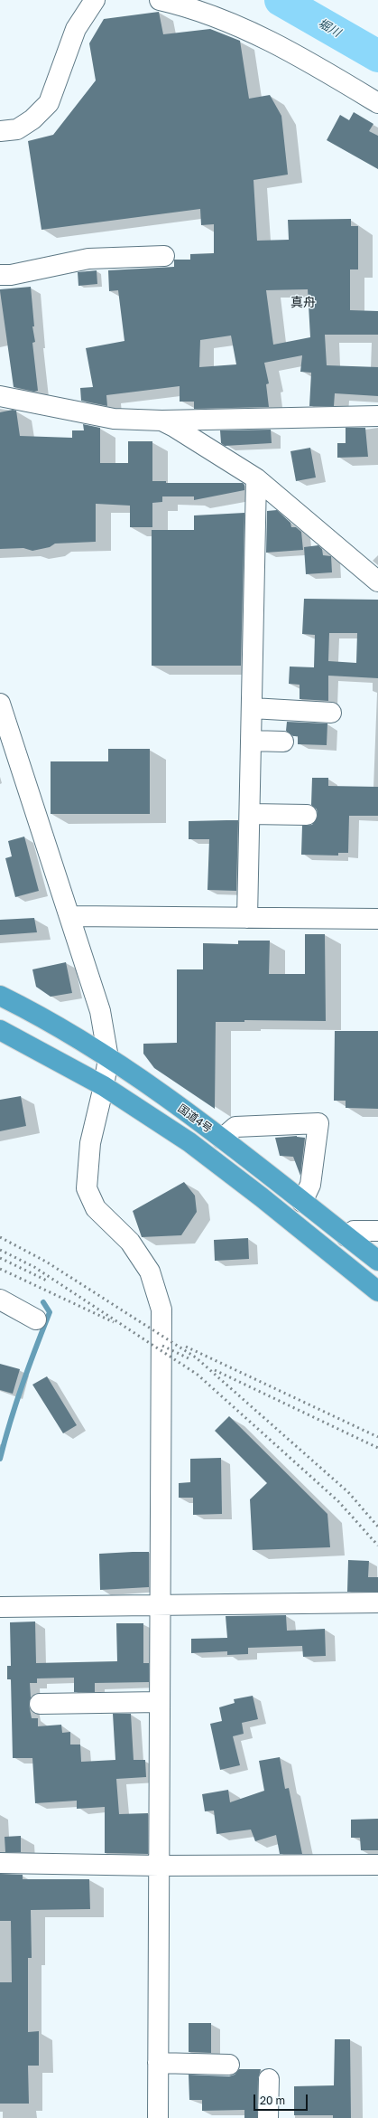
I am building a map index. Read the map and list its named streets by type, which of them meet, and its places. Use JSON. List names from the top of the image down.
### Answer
{
  "streets": {
    "highway": ["国道4号"]
  },
  "districts": ["真舟"],
  "water": ["堀川"],
  "scale_bar": "20 m"
}
